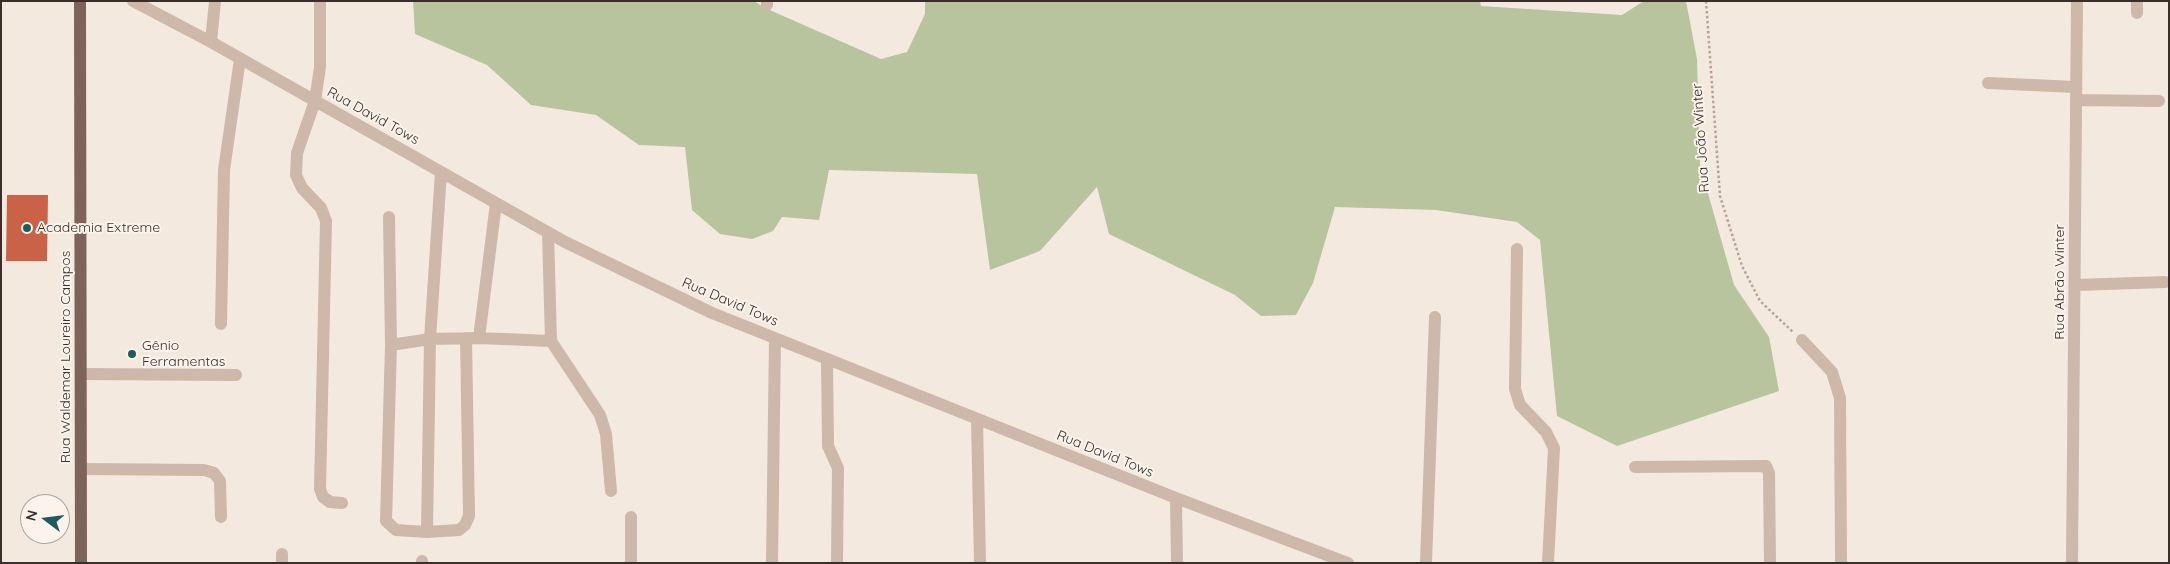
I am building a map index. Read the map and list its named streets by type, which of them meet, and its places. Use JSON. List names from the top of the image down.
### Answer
{
  "streets": {
    "main road": ["Rua Waldemar Loureiro Campos"],
    "street": ["Rua David Tows", "Rua Abrão Winter"],
    "path": ["Rua João Winter"]
  },
  "places": ["Academia Extreme", "Gênio Ferramentas"],
  "north": "left"
}
